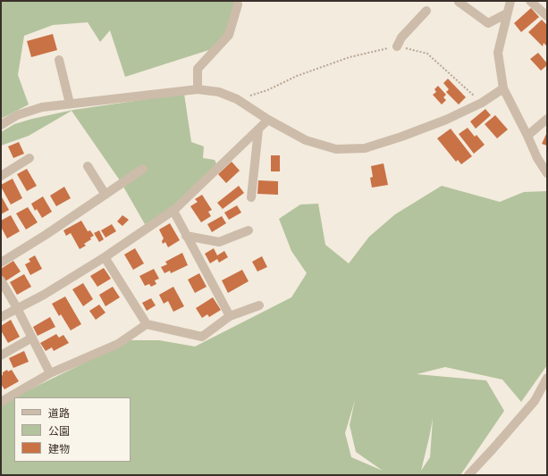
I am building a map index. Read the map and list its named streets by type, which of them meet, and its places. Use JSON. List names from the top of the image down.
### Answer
{
  "legend": ["道路", "公園", "建物"]
}
